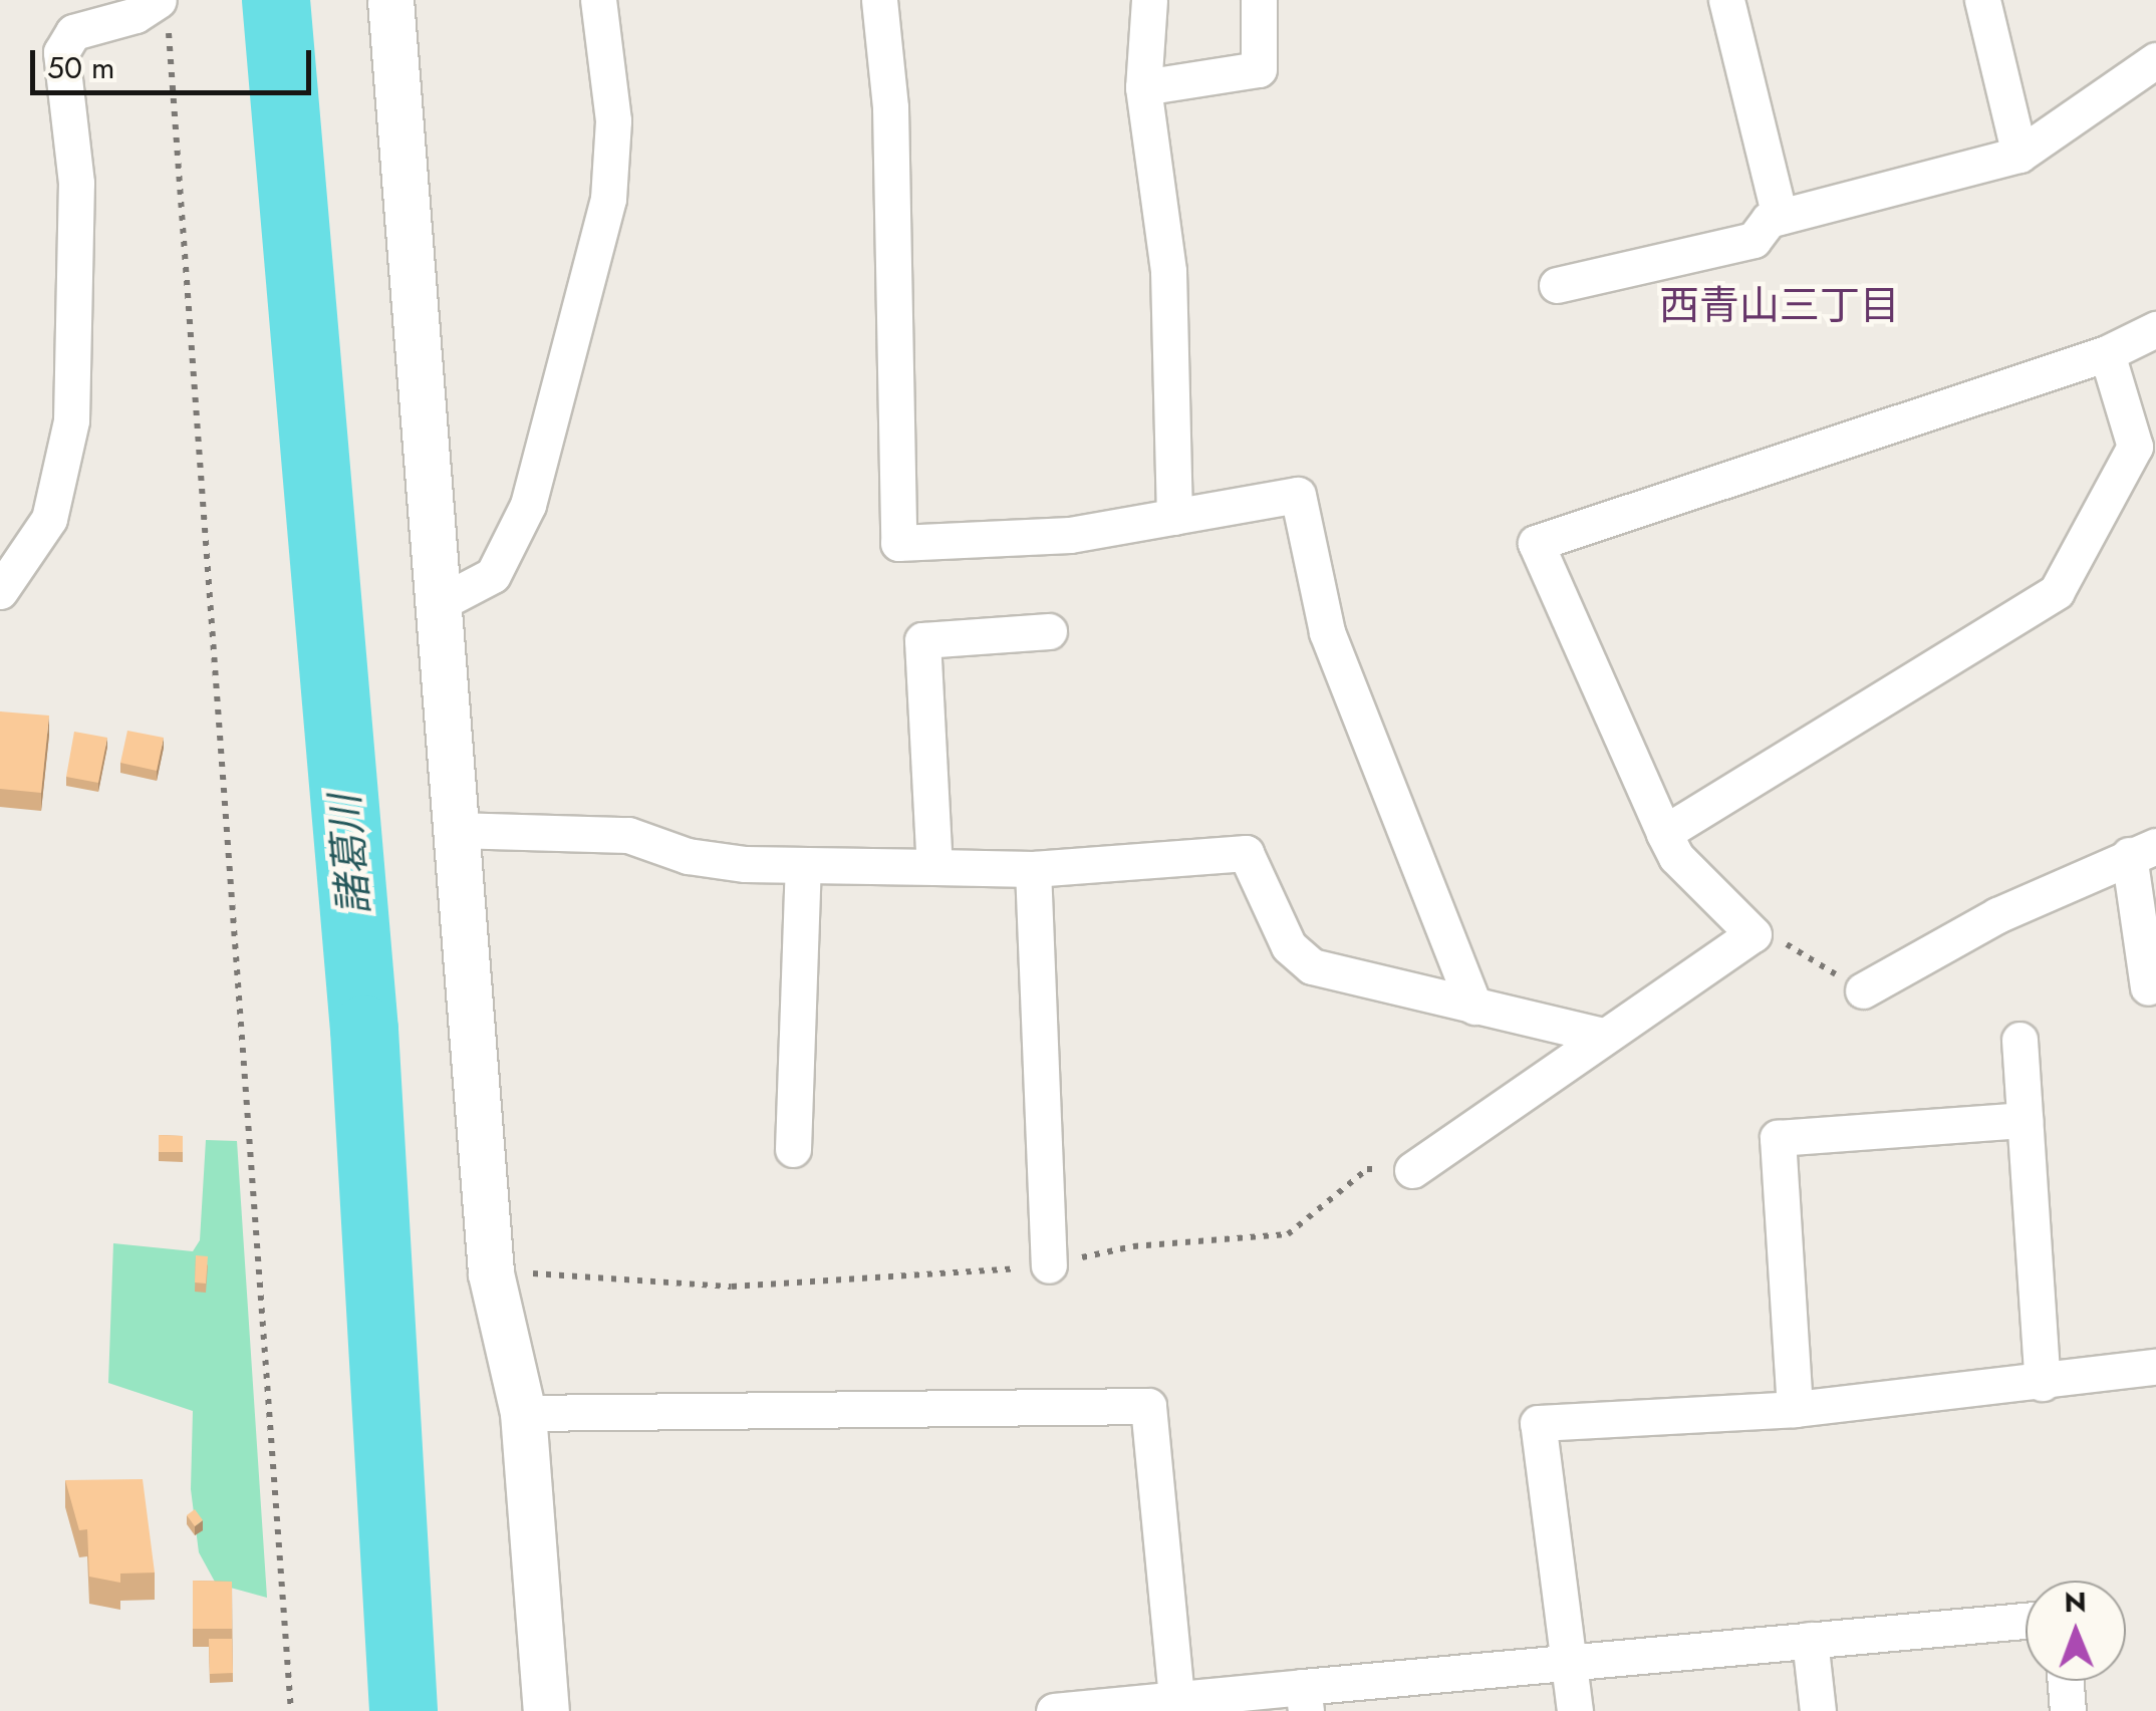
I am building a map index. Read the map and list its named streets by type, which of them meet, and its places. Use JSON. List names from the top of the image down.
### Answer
{
  "districts": ["西青山三丁目"],
  "water": ["諸葛川"],
  "scale_bar": "50 m",
  "north": "top"
}
